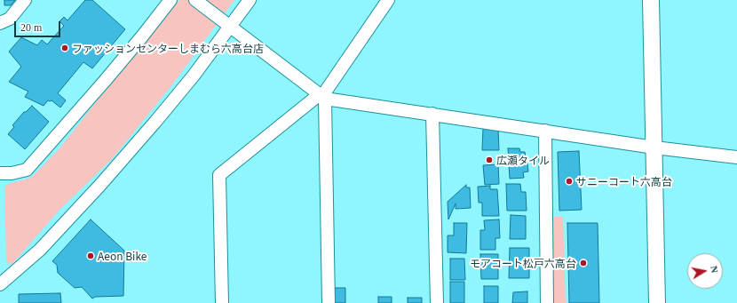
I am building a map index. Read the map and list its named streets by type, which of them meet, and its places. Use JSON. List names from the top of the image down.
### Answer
{
  "places": [
    "ファッションセンターしまむら六高台店",
    "広瀬タイル",
    "サニーコート六高台",
    "Aeon Bike",
    "モアコート松戸六高台"
  ],
  "scale_bar": "20 m",
  "north": "right"
}
